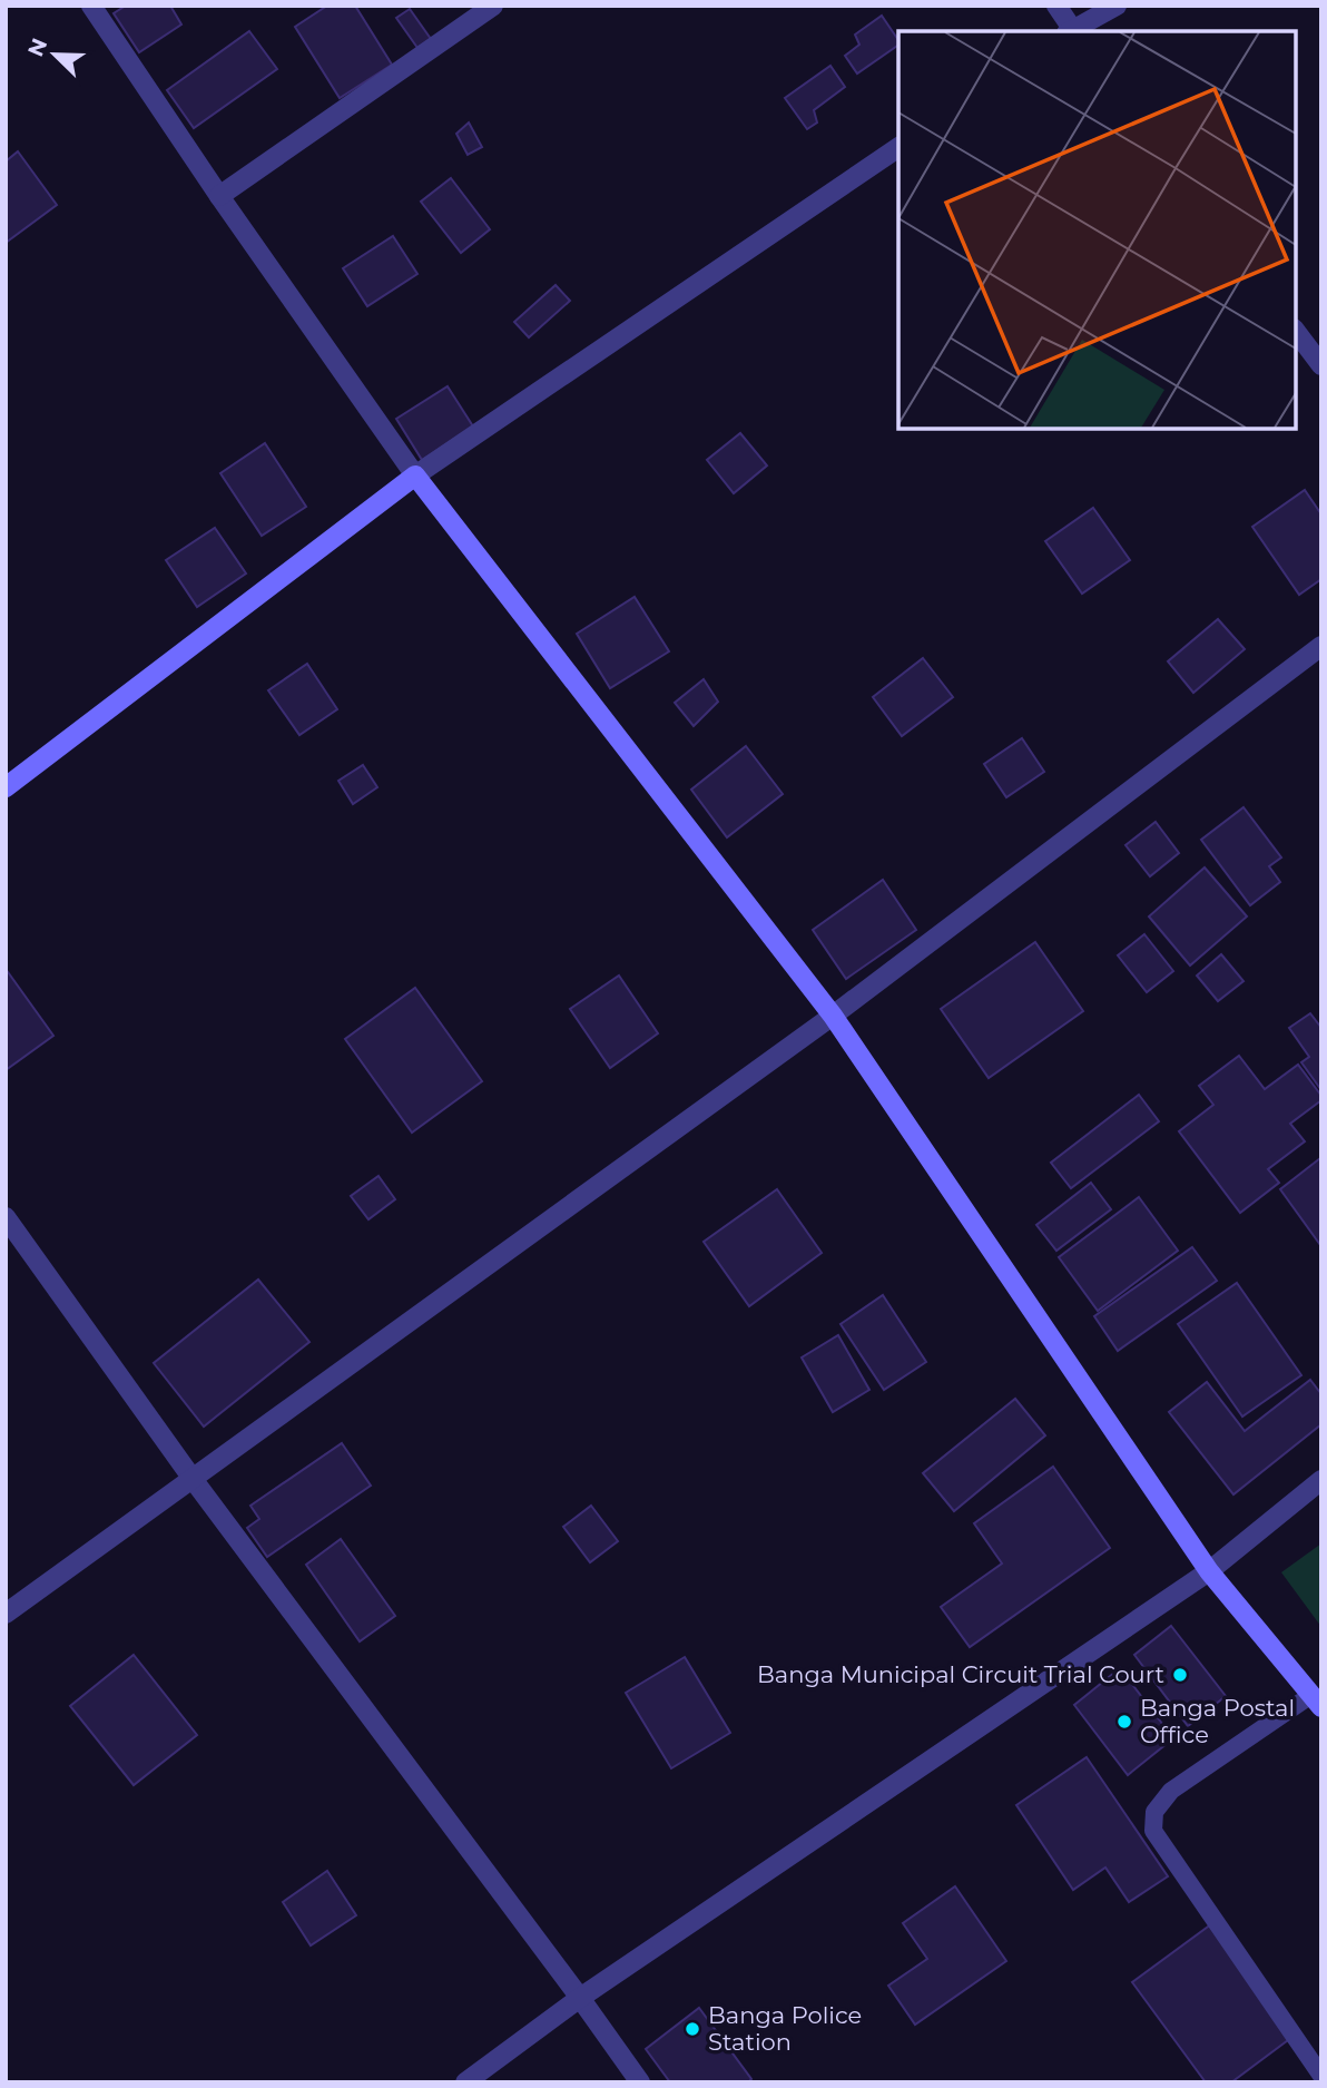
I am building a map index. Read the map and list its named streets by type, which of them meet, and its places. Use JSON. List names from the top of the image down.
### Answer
{
  "places": ["Banga Municipal Circuit Trial Court", "Banga Postal Office", "Banga Police Station"],
  "north": "top left"
}
